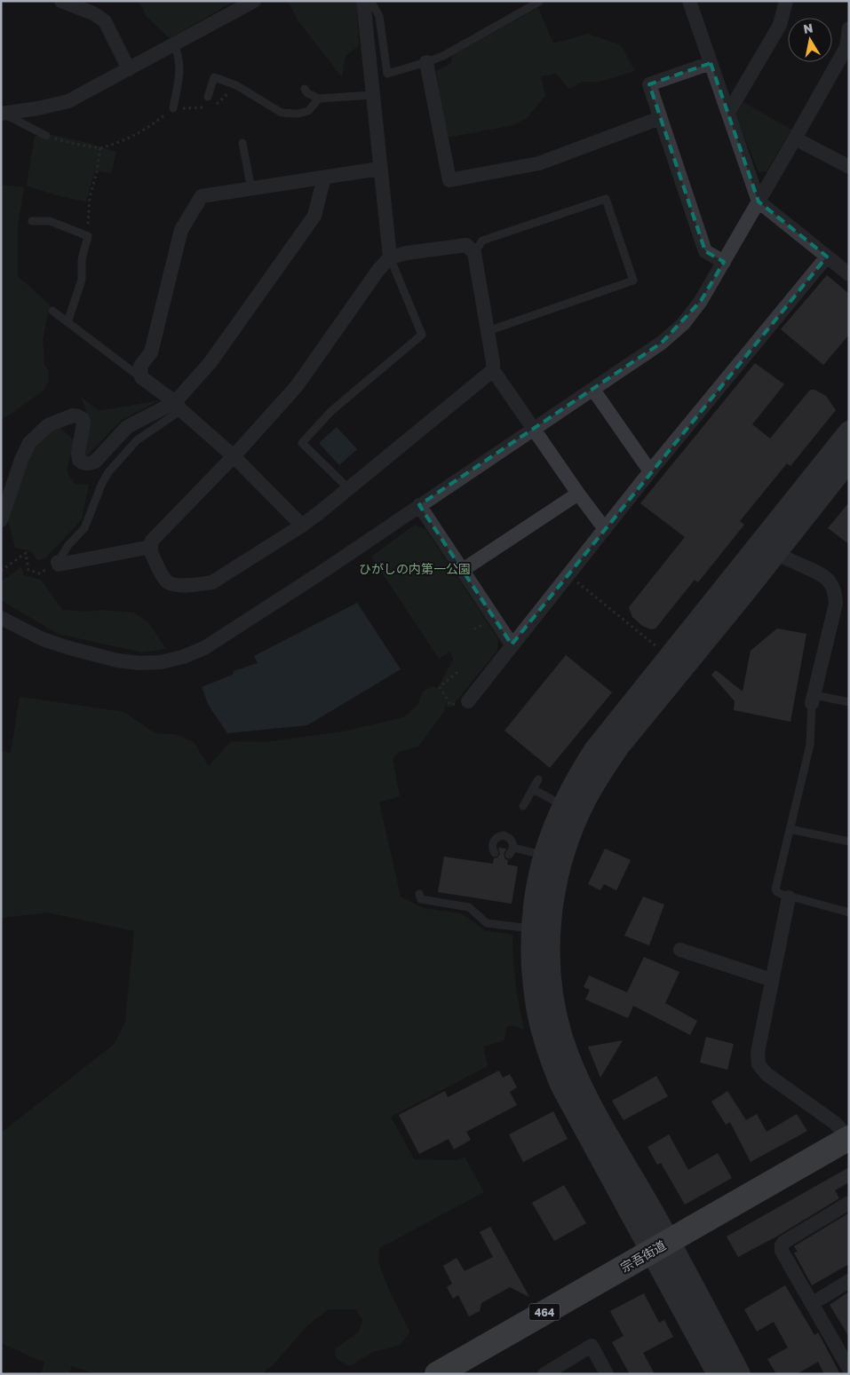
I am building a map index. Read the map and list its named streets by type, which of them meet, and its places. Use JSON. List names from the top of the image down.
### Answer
{
  "streets": {
    "highway": ["宗吾街道", "464"]
  },
  "parks": ["ひがしの内第一公園"],
  "north": "top"
}
